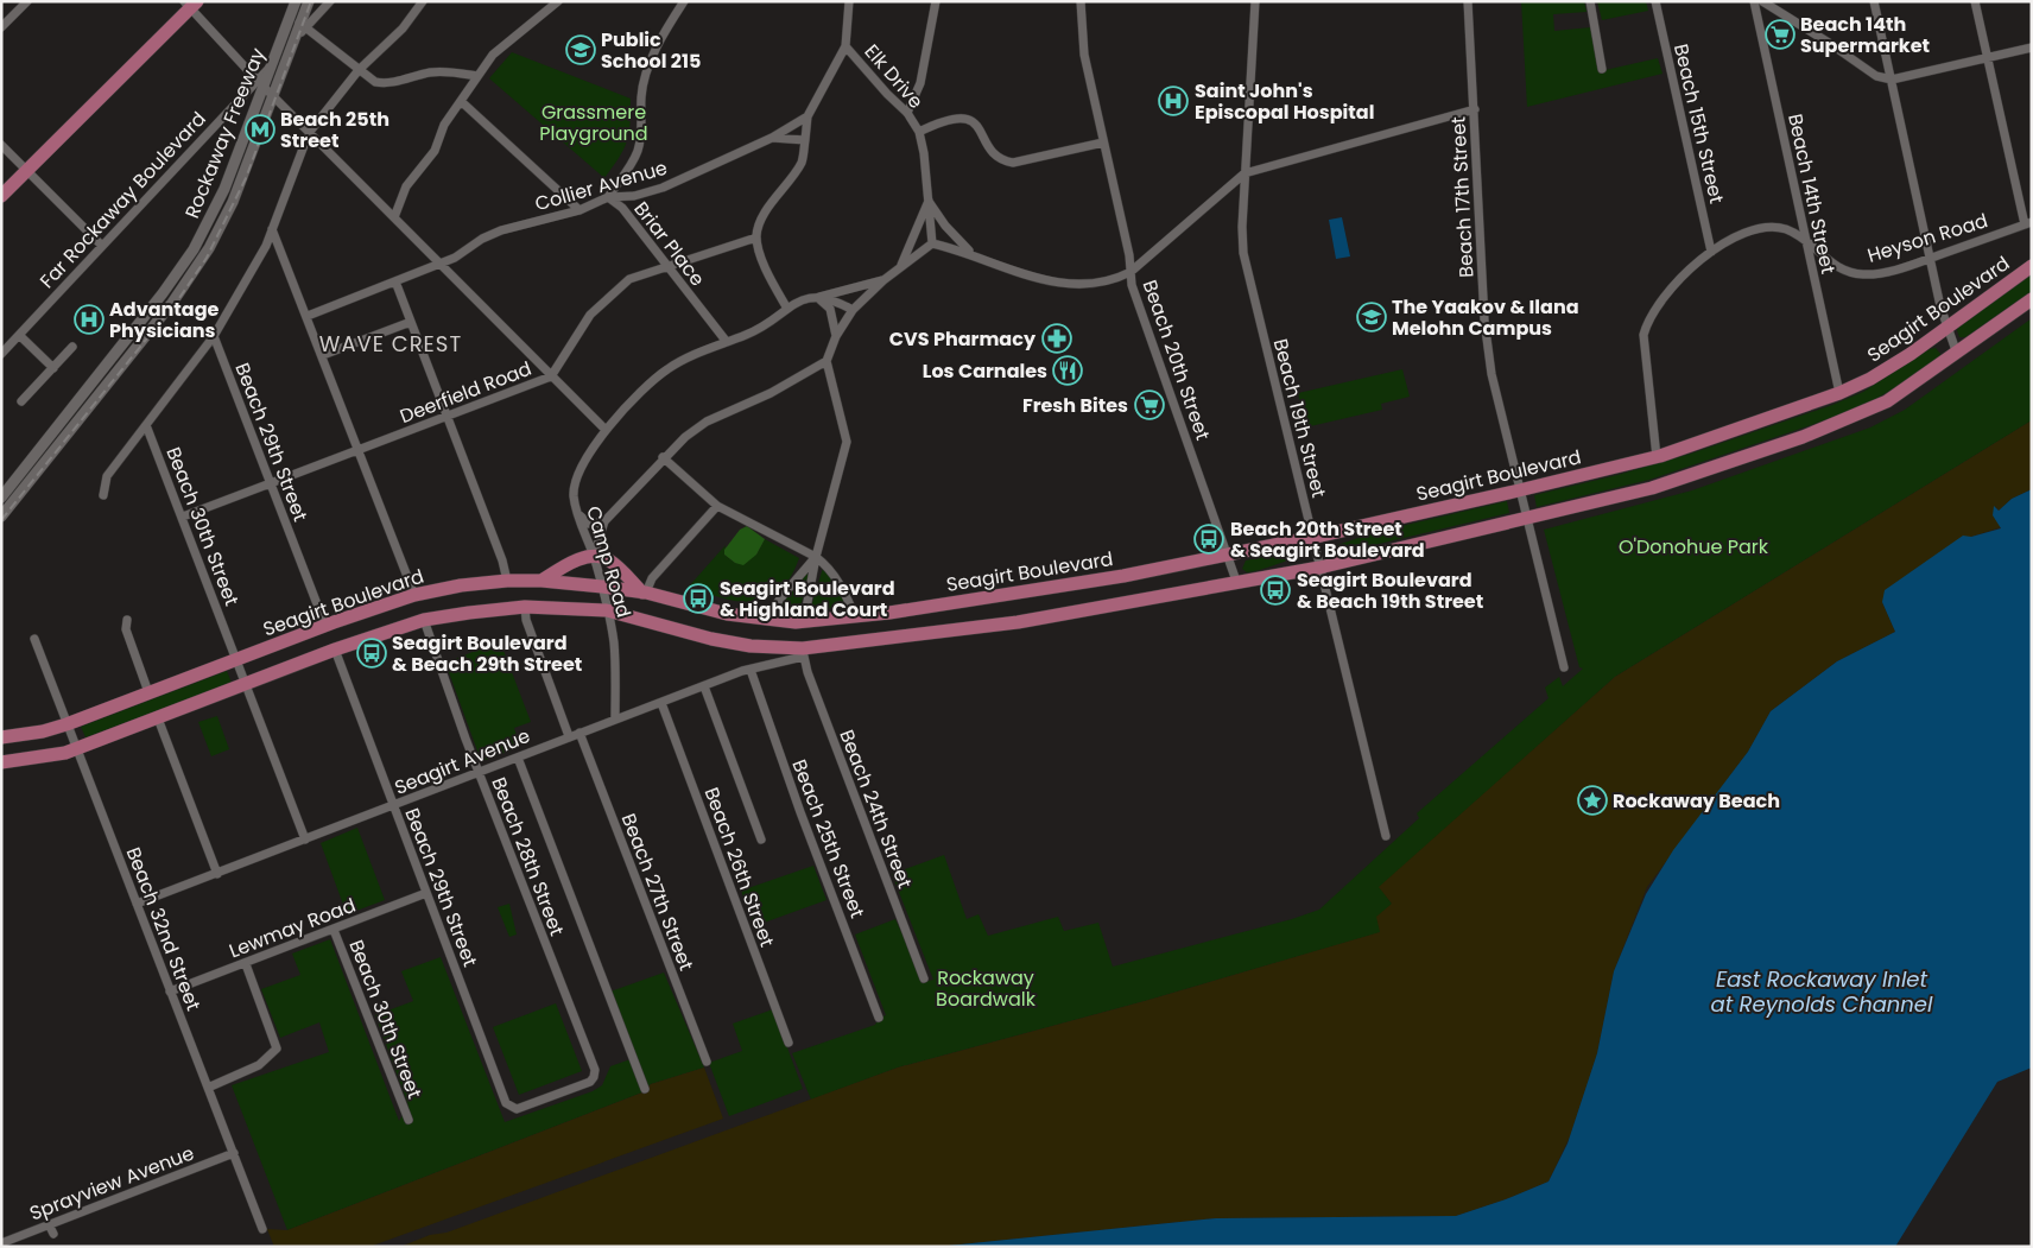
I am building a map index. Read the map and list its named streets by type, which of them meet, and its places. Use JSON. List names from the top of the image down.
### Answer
{
  "streets": {
    "main road": ["Seagirt Boulevard"],
    "street": [
      "Elk Drive",
      "Beach 15th Street",
      "Rockaway Freeway",
      "Collier Avenue",
      "Beach 14th Street",
      "Beach 17th Street",
      "Far Rockaway Boulevard",
      "Heyson Road",
      "Briar Place",
      "Beach 20th Street",
      "Deerfield Road",
      "Beach 19th Street",
      "Beach 29th Street",
      "Beach 30th Street",
      "Camp Road",
      "Seagirt Avenue",
      "Beach 24th Street",
      "Beach 25th Street",
      "Beach 28th Street",
      "Beach 26th Street",
      "Beach 27th Street",
      "Lewmay Road",
      "Beach 32nd Street",
      "Sprayview Avenue"
    ]
  },
  "crossings": [
    ["Elk Drive", "Beach 20th Street"],
    ["Beach 15th Street", "Heyson Road"],
    ["Rockaway Freeway", "Far Rockaway Boulevard"],
    ["Collier Avenue", "Briar Place"],
    ["Beach 14th Street", "Heyson Road"],
    ["Beach 14th Street", "Seagirt Boulevard"],
    ["Beach 17th Street", "Seagirt Boulevard"],
    ["Heyson Road", "Seagirt Boulevard"],
    ["Briar Place", "Deerfield Road"],
    ["Briar Place", "Camp Road"],
    ["Seagirt Boulevard", "Beach 20th Street"],
    ["Seagirt Boulevard", "Beach 19th Street"],
    ["Seagirt Boulevard", "Beach 29th Street"],
    ["Seagirt Boulevard", "Beach 30th Street"],
    ["Seagirt Boulevard", "Camp Road"],
    ["Seagirt Boulevard", "Beach 32nd Street"],
    ["Deerfield Road", "Beach 29th Street"],
    ["Deerfield Road", "Beach 30th Street"],
    ["Beach 29th Street", "Seagirt Avenue"],
    ["Beach 29th Street", "Beach 28th Street"],
    ["Beach 29th Street", "Lewmay Road"],
    ["Beach 30th Street", "Seagirt Avenue"],
    ["Beach 30th Street", "Lewmay Road"],
    ["Camp Road", "Seagirt Avenue"],
    ["Seagirt Avenue", "Beach 24th Street"],
    ["Seagirt Avenue", "Beach 25th Street"],
    ["Seagirt Avenue", "Beach 28th Street"],
    ["Seagirt Avenue", "Beach 26th Street"],
    ["Seagirt Avenue", "Beach 27th Street"],
    ["Seagirt Avenue", "Beach 32nd Street"],
    ["Lewmay Road", "Beach 32nd Street"],
    ["Beach 32nd Street", "Sprayview Avenue"]
  ],
  "districts": ["WAVE CREST"],
  "water": ["East Rockaway Inlet at Reynolds Channel"],
  "parks": ["Grassmere Playground", "O'Donohue Park", "Rockaway Boardwalk"],
  "places": {
    "supermarket": ["Beach 14th Supermarket", "Fresh Bites"],
    "school or university": ["Public School 215", "The Yaakov & Ilana Melohn Campus"],
    "hospital": ["Saint John's Episcopal Hospital", "Advantage Physicians"],
    "metro station": ["Beach 25th Street"],
    "pharmacy": ["CVS Pharmacy"],
    "restaurant": ["Los Carnales"],
    "bus stop": [
      "Beach 20th Street & Seagirt Boulevard",
      "Seagirt Boulevard & Beach 19th Street",
      "Seagirt Boulevard & Highland Court",
      "Seagirt Boulevard & Beach 29th Street"
    ],
    "place": ["Rockaway Beach"]
  }
}
